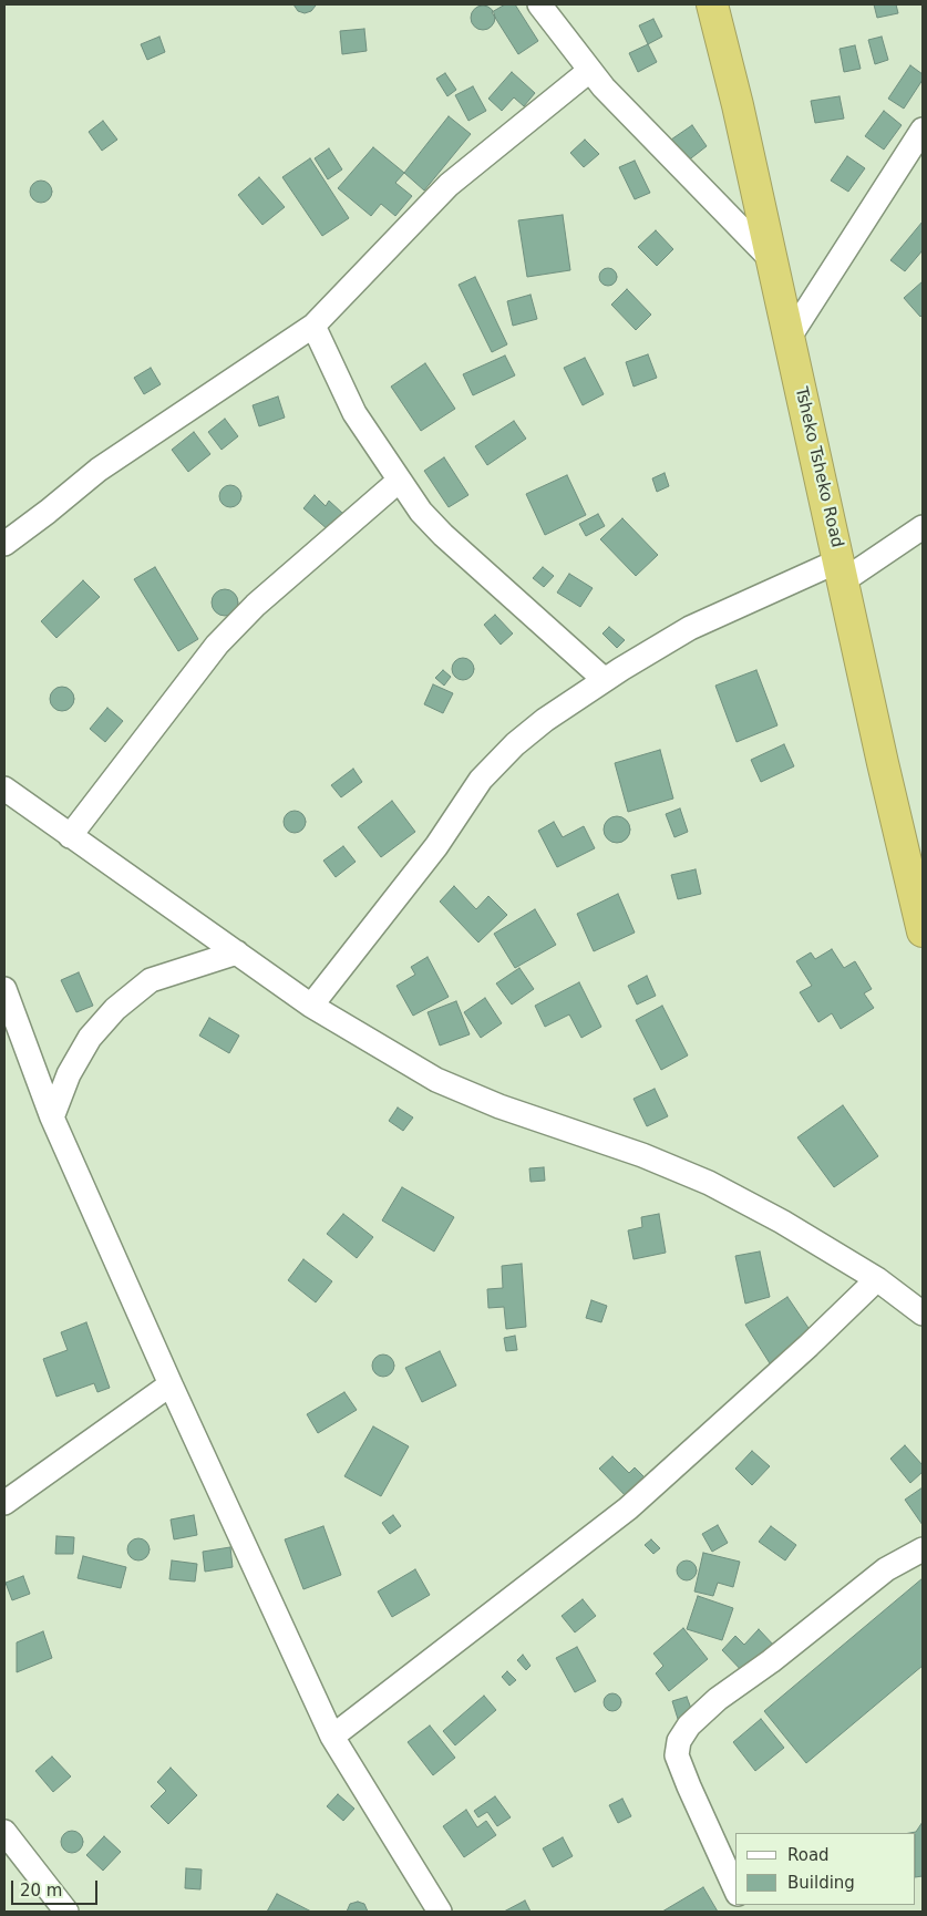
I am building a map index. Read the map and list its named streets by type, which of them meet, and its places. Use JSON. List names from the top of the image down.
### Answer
{
  "streets": {
    "highway": ["Tsheko Tsheko Road"]
  },
  "legend": ["Road", "Building"],
  "scale_bar": "20 m"
}
